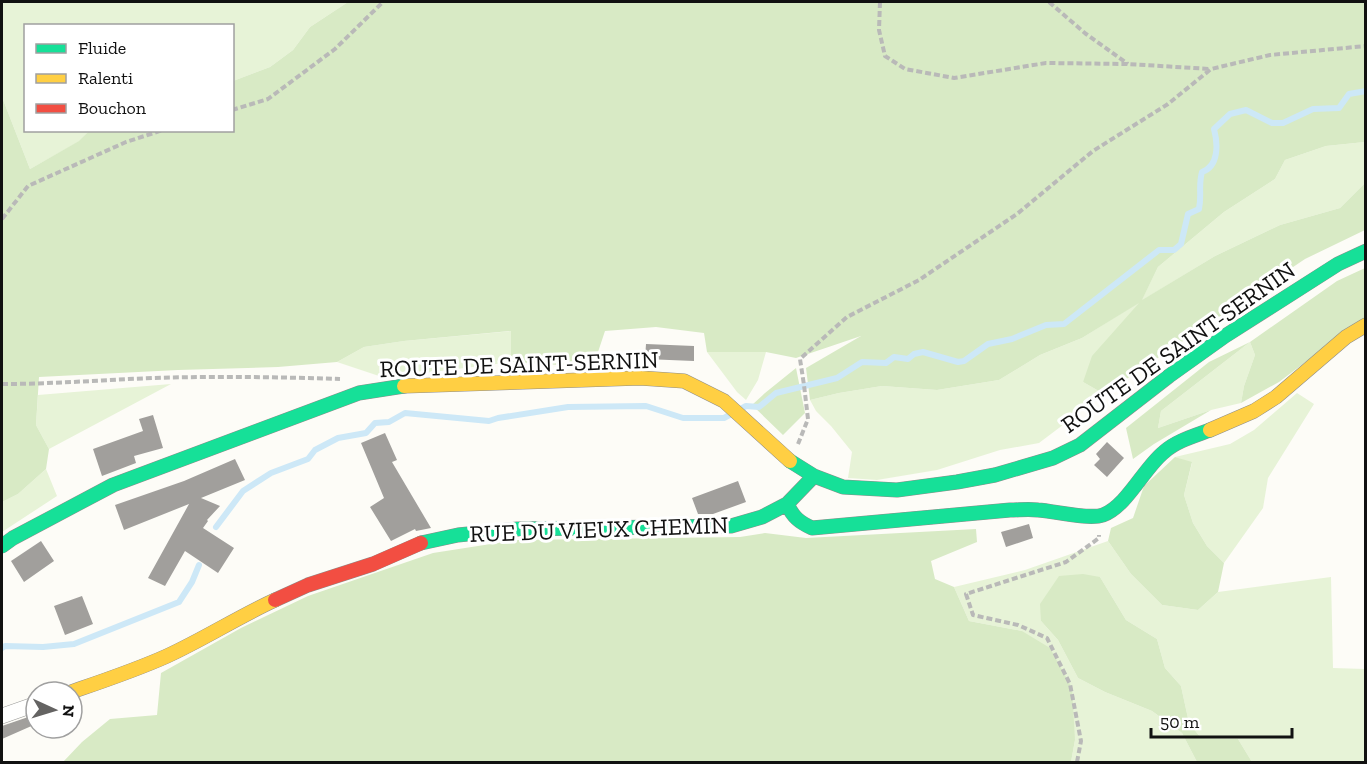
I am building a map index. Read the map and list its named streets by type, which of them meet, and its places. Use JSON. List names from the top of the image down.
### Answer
{
  "streets": {
    "street": ["ROUTE DE SAINT-SERNIN", "RUE DU VIEUX CHEMIN"]
  },
  "crossings": [
    ["ROUTE DE SAINT-SERNIN", "RUE DU VIEUX CHEMIN"]
  ],
  "legend": ["Fluide", "Ralenti", "Bouchon"],
  "scale_bar": "50 m",
  "north": "right"
}
